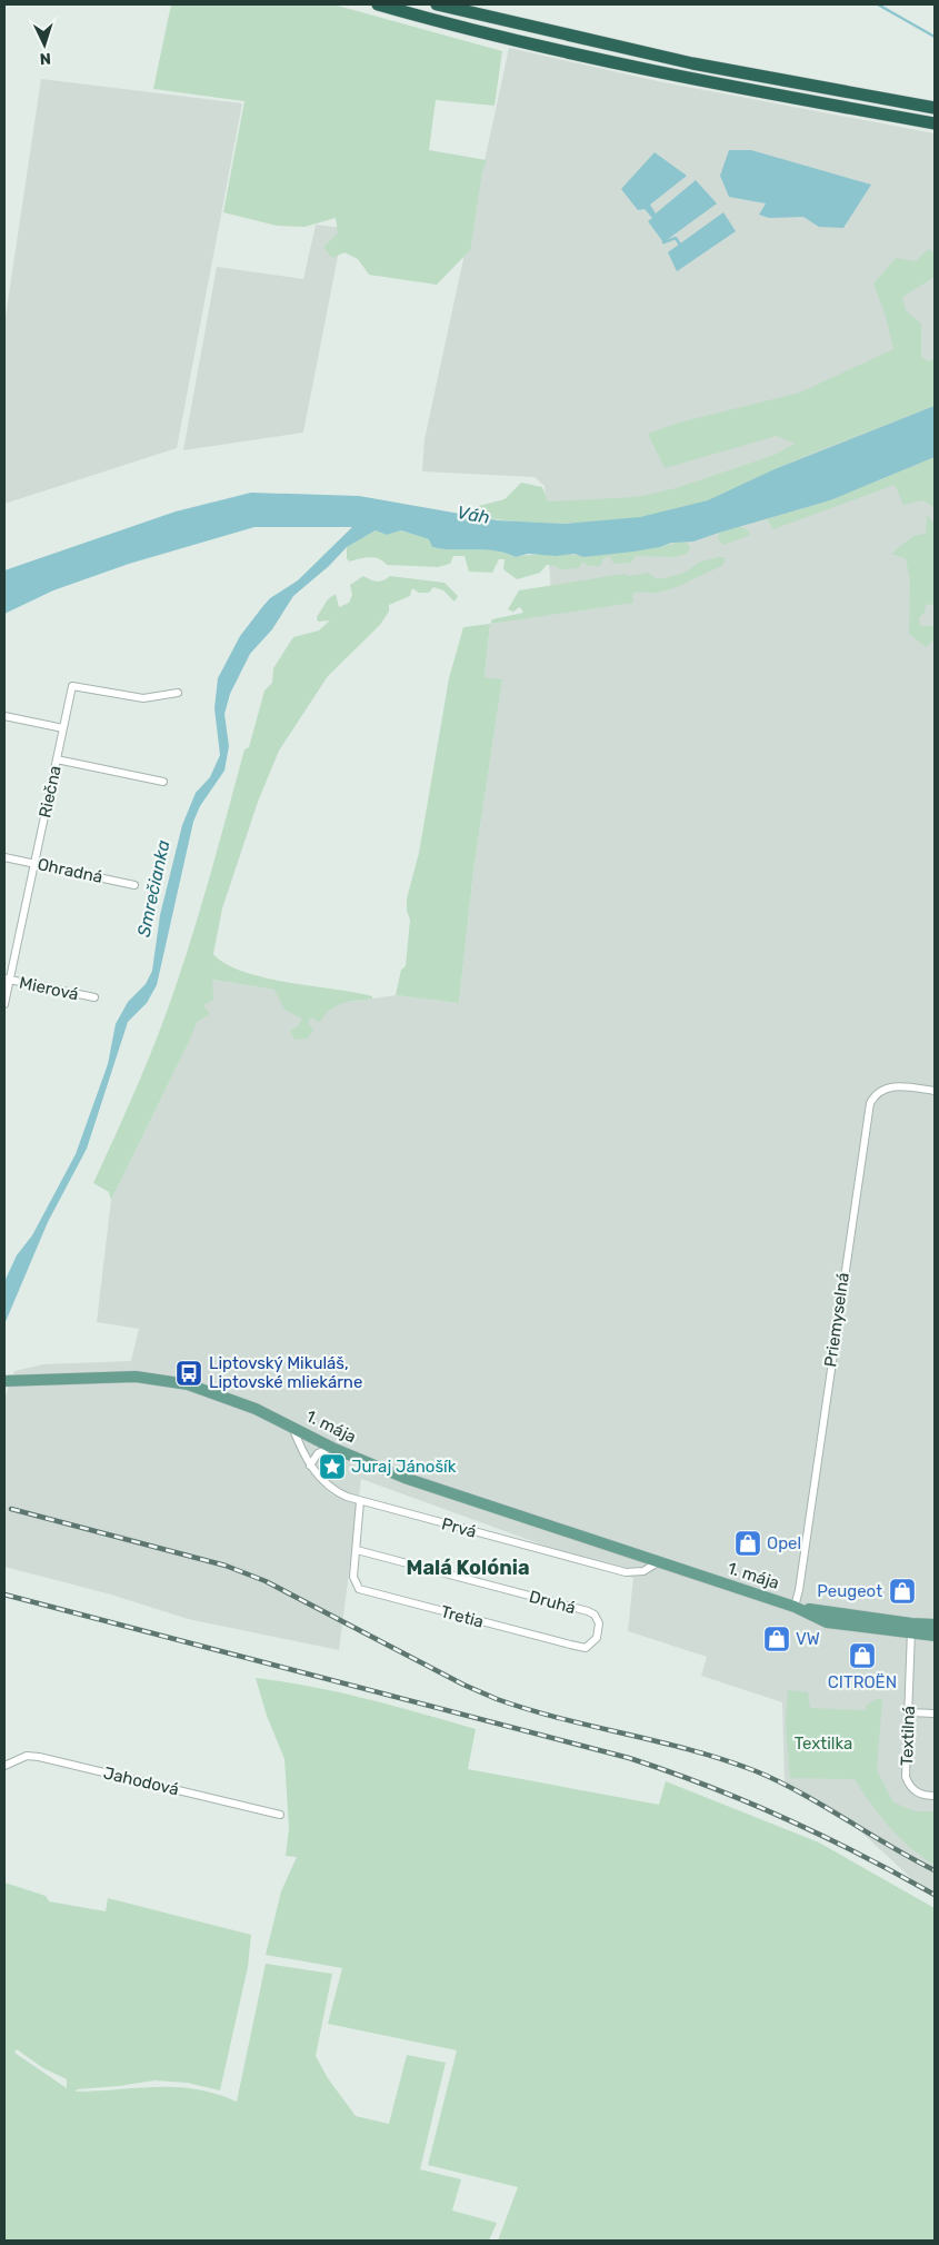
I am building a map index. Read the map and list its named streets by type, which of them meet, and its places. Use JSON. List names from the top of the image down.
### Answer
{
  "streets": {
    "main road": ["1. mája"],
    "street": [
      "Riečna",
      "Ohradná",
      "Mierová",
      "Priemyselná",
      "Prvá",
      "Druhá",
      "Tretia",
      "Textilná",
      "Jahodová"
    ]
  },
  "crossings": [
    ["Riečna", "Ohradná"],
    ["Riečna", "Mierová"],
    ["Priemyselná", "1. mája"],
    ["1. mája", "Prvá"],
    ["1. mája", "Textilná"],
    ["Druhá", "Tretia"]
  ],
  "districts": ["Malá Kolónia"],
  "water": ["Váh", "Smrečianka"],
  "parks": ["Textilka"],
  "places": {
    "bus stop": ["Liptovský Mikuláš, Liptovské mliekárne"],
    "place": ["Juraj Jánošík"],
    "shop": [
      "Opel",
      "Peugeot",
      "VW",
      "CITROËN"
    ]
  },
  "north": "bottom"
}
